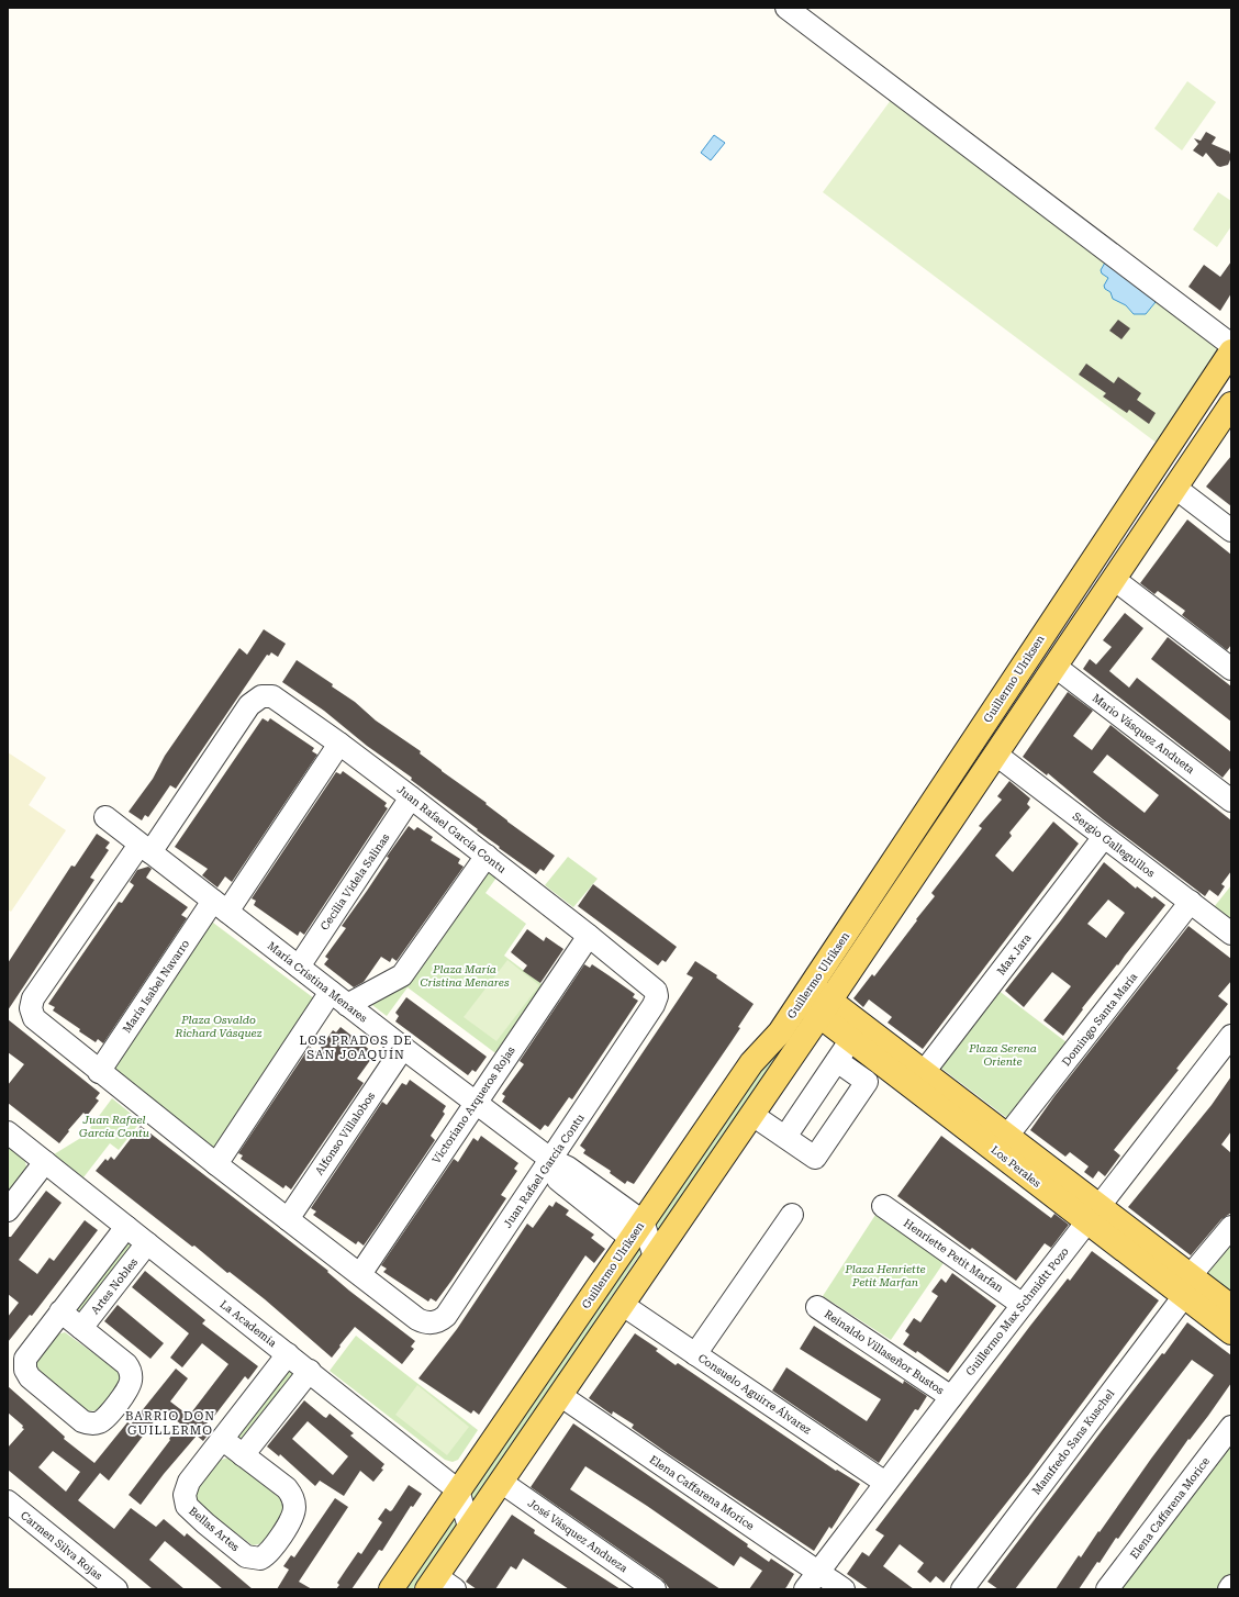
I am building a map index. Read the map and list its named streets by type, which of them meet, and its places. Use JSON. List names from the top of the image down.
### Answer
{
  "streets": {
    "main road": ["Guillermo Ulriksen", "Los Perales"],
    "street": [
      "Mario Vásquez Andueta",
      "Juan Rafael García Contu",
      "Sergio Galleguillos",
      "Cecilia Videla Salinas",
      "Max Jara",
      "María Cristina Menares",
      "María Isabel Navarro",
      "Domingo Santa María",
      "Victoriano Arqueros Rojas",
      "Alfonso Villalobos",
      "Henriette Petit Marfan",
      "Artes Nobles",
      "Guillermo Max Schmidtt Pozo",
      "La Academia",
      "Reinaldo Villaseñor Bustos",
      "Consuelo Aguirre Álvarez",
      "Mamfredo Sans Kuschel",
      "Elena Caffarena Morice",
      "Bellas Artes",
      "José Vásquez Andueza",
      "Carmen Silva Rojas"
    ]
  },
  "crossings": [
    ["Guillermo Ulriksen", "María Cristina Menares"],
    ["Guillermo Ulriksen", "Los Perales"],
    ["Guillermo Ulriksen", "La Academia"],
    ["Juan Rafael García Contu", "Cecilia Videla Salinas"],
    ["Juan Rafael García Contu", "María Cristina Menares"],
    ["Juan Rafael García Contu", "María Isabel Navarro"],
    ["Juan Rafael García Contu", "Victoriano Arqueros Rojas"],
    ["Juan Rafael García Contu", "Alfonso Villalobos"],
    ["Sergio Galleguillos", "Max Jara"],
    ["Sergio Galleguillos", "Domingo Santa María"],
    ["Cecilia Videla Salinas", "María Cristina Menares"],
    ["Max Jara", "Los Perales"],
    ["María Cristina Menares", "María Isabel Navarro"],
    ["María Cristina Menares", "Victoriano Arqueros Rojas"],
    ["María Cristina Menares", "Alfonso Villalobos"],
    ["Domingo Santa María", "Los Perales"],
    ["Los Perales", "Guillermo Max Schmidtt Pozo"],
    ["Los Perales", "Mamfredo Sans Kuschel"],
    ["Henriette Petit Marfan", "Guillermo Max Schmidtt Pozo"],
    ["Artes Nobles", "La Academia"],
    ["Guillermo Max Schmidtt Pozo", "Reinaldo Villaseñor Bustos"],
    ["Guillermo Max Schmidtt Pozo", "Consuelo Aguirre Álvarez"],
    ["Guillermo Max Schmidtt Pozo", "Elena Caffarena Morice"],
    ["La Academia", "Bellas Artes"]
  ],
  "districts": ["LOS PRADOS DE SAN JOAQUÍN", "BARRIO DON GUILLERMO"],
  "parks": [
    "Plaza María Cristina Menares",
    "Plaza Osvaldo Richard Vásquez",
    "Plaza Serena Oriente",
    "Juan Rafael García Contu",
    "Plaza Henriette Petit Marfan"
  ]
}
